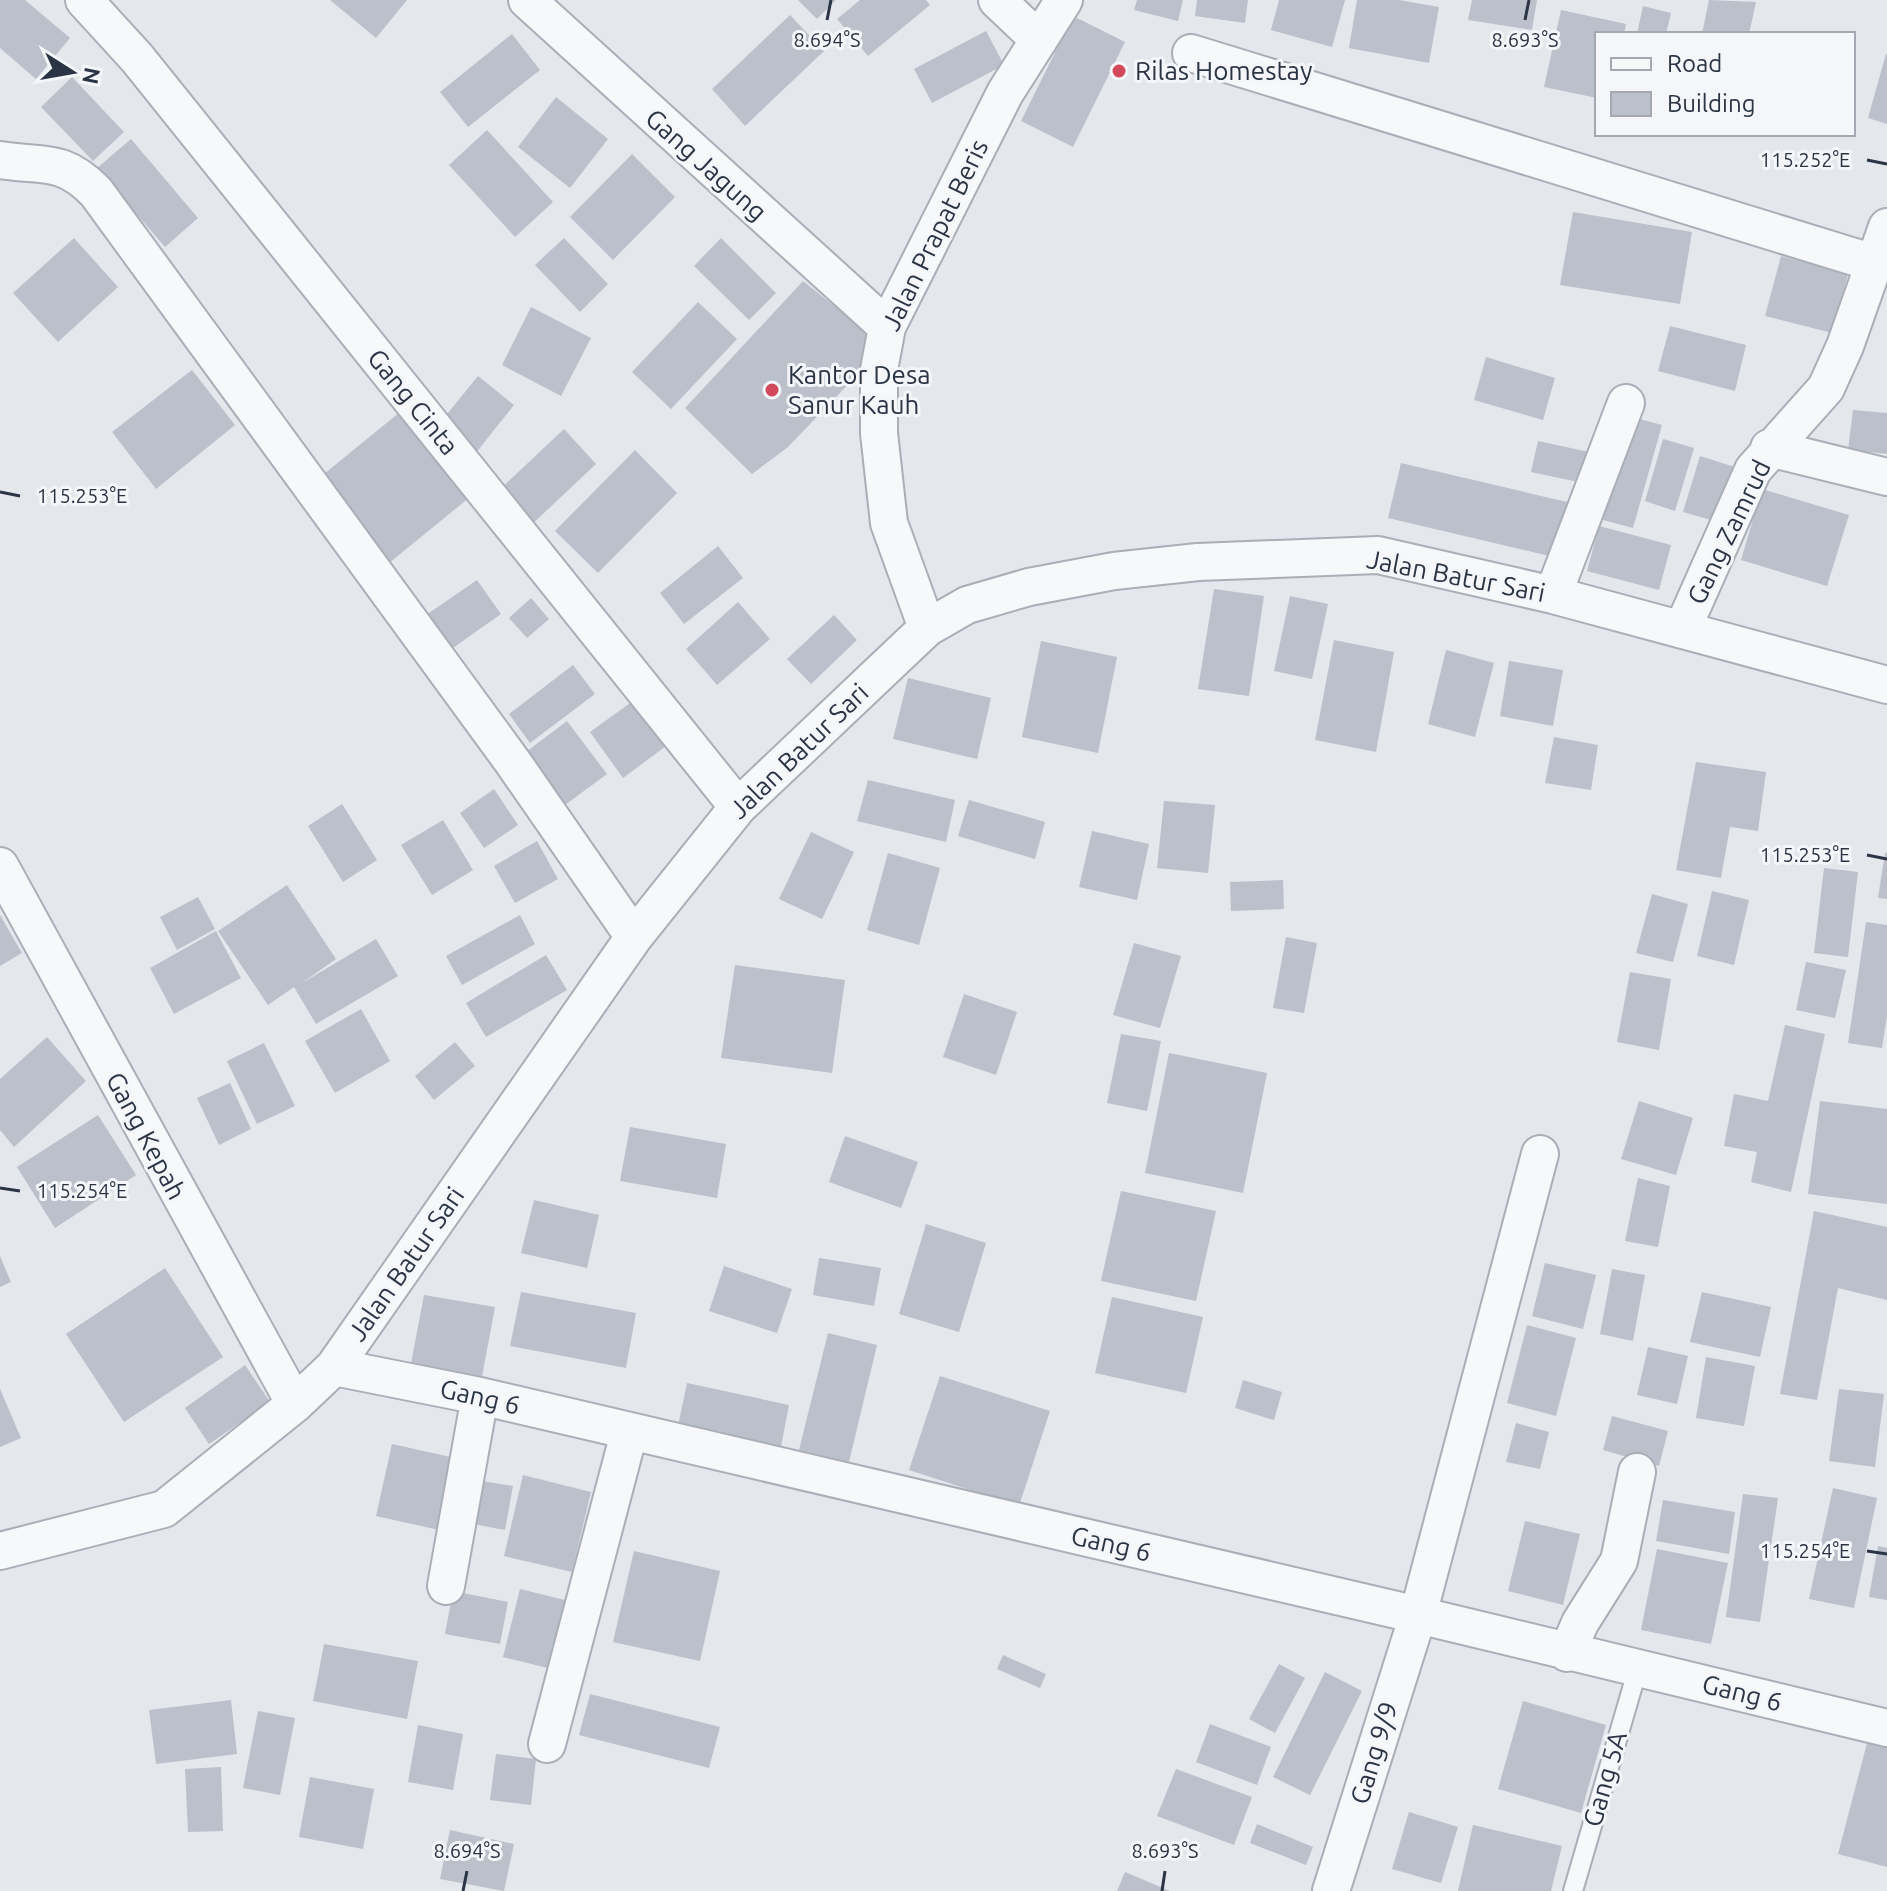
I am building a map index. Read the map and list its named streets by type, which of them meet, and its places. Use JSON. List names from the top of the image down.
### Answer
{
  "streets": {
    "street": [
      "Gang Jagung",
      "Jalan Prapat Beris",
      "Gang Cinta",
      "Gang Zamrud",
      "Jalan Batur Sari",
      "Gang Kepah",
      "Gang 6",
      "Gang 9/9"
    ],
    "lane": ["Gang 5A"]
  },
  "crossings": [
    ["Gang Jagung", "Jalan Prapat Beris"],
    ["Jalan Prapat Beris", "Jalan Batur Sari"],
    ["Gang Cinta", "Jalan Batur Sari"],
    ["Gang Zamrud", "Jalan Batur Sari"],
    ["Jalan Batur Sari", "Gang Kepah"],
    ["Jalan Batur Sari", "Gang 6"],
    ["Gang 6", "Gang 9/9"],
    ["Gang 6", "Gang 5A"]
  ],
  "places": ["Rilas Homestay", "Kantor Desa Sanur Kauh"],
  "legend": ["Road", "Building"],
  "north": "right",
  "coordinates": [
    "8.694°S",
    "8.693°S",
    "115.252°E",
    "115.253°E",
    "115.254°E"
  ]
}
